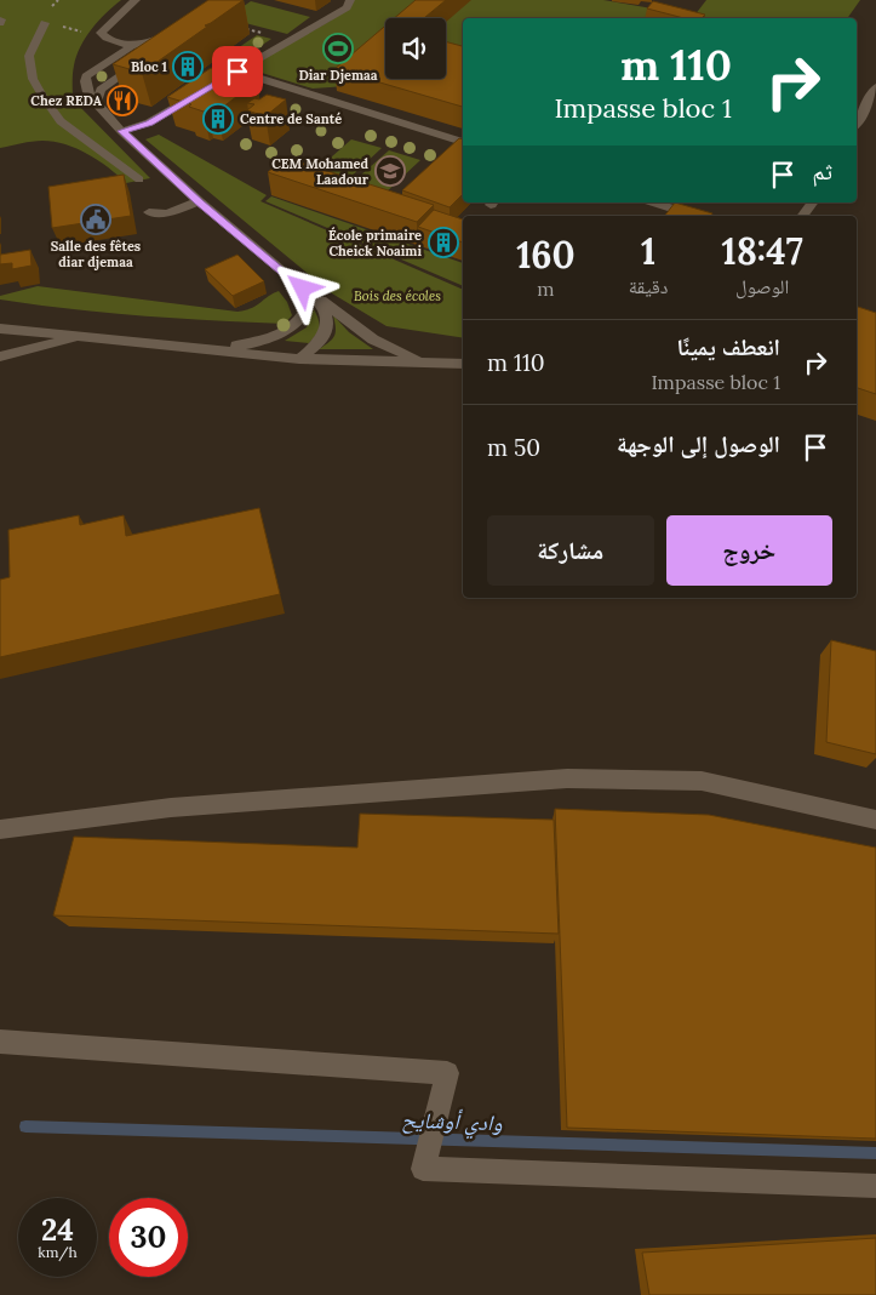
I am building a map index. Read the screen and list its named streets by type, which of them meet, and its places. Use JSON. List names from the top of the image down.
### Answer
{
  "water": ["وادي أوشايح"],
  "parks": ["Bois des écoles"],
  "places": {
    "sports": ["Diar Djemaa"],
    "building": ["Bloc 1", "Centre de Santé", "École primaire Cheick Noaimi"],
    "restaurant": ["Chez REDA"],
    "school or university": ["CEM Mohamed Laadour"],
    "public building": ["Salle des fêtes diar djemaa"]
  },
  "page": {
    "turn": ["110 m", "Impasse bloc 1"],
    "then": "ثم",
    "eta": [
      "18:47",
      "الوصول",
      "1",
      "دقيقة",
      "160",
      "m"
    ],
    "list": [
      {
        "name": "انعطف يمينًا",
        "note": "Impasse bloc 1",
        "value": "110 m"
      },
      {
        "name": "الوصول إلى الوجهة",
        "value": "50 m"
      }
    ],
    "buttons": ["خروج", "مشاركة"],
    "speed": "24 km/h",
    "limit": "30"
  }
}
